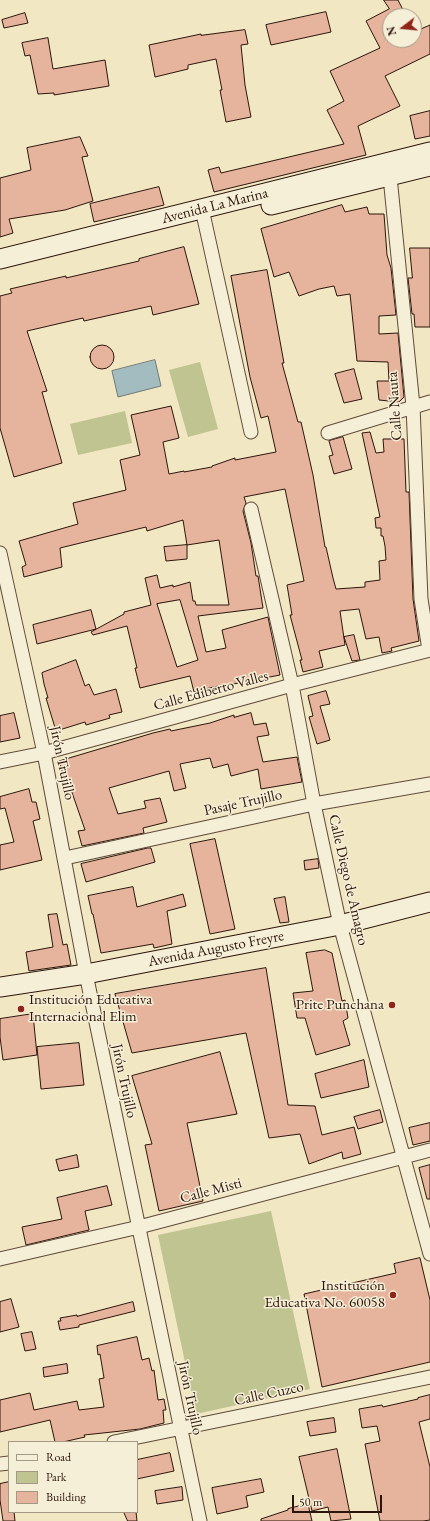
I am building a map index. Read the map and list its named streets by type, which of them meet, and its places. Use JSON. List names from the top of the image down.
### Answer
{
  "streets": {
    "main road": ["Avenida La Marina", "Avenida Augusto Freyre"],
    "street": [
      "Calle Nauta",
      "Calle Ediberto Valles",
      "Jirón Trujillo",
      "Pasaje Trujillo",
      "Calle Diego de Amagro",
      "Calle Misti",
      "Calle Cuzco"
    ]
  },
  "crossings": [
    ["Avenida La Marina", "Calle Nauta"],
    ["Calle Nauta", "Calle Ediberto Valles"],
    ["Calle Ediberto Valles", "Jirón Trujillo"],
    ["Calle Ediberto Valles", "Calle Diego de Amagro"],
    ["Jirón Trujillo", "Pasaje Trujillo"],
    ["Jirón Trujillo", "Avenida Augusto Freyre"],
    ["Jirón Trujillo", "Calle Misti"],
    ["Jirón Trujillo", "Calle Cuzco"],
    ["Pasaje Trujillo", "Calle Diego de Amagro"],
    ["Calle Diego de Amagro", "Avenida Augusto Freyre"],
    ["Calle Diego de Amagro", "Calle Misti"]
  ],
  "places": ["Prite Punchana", "Institución Educativa Internacional Elim", "Institución Educativa No. 60058"],
  "legend": ["Road", "Park", "Building"],
  "scale_bar": "50 m",
  "north": "left"
}
